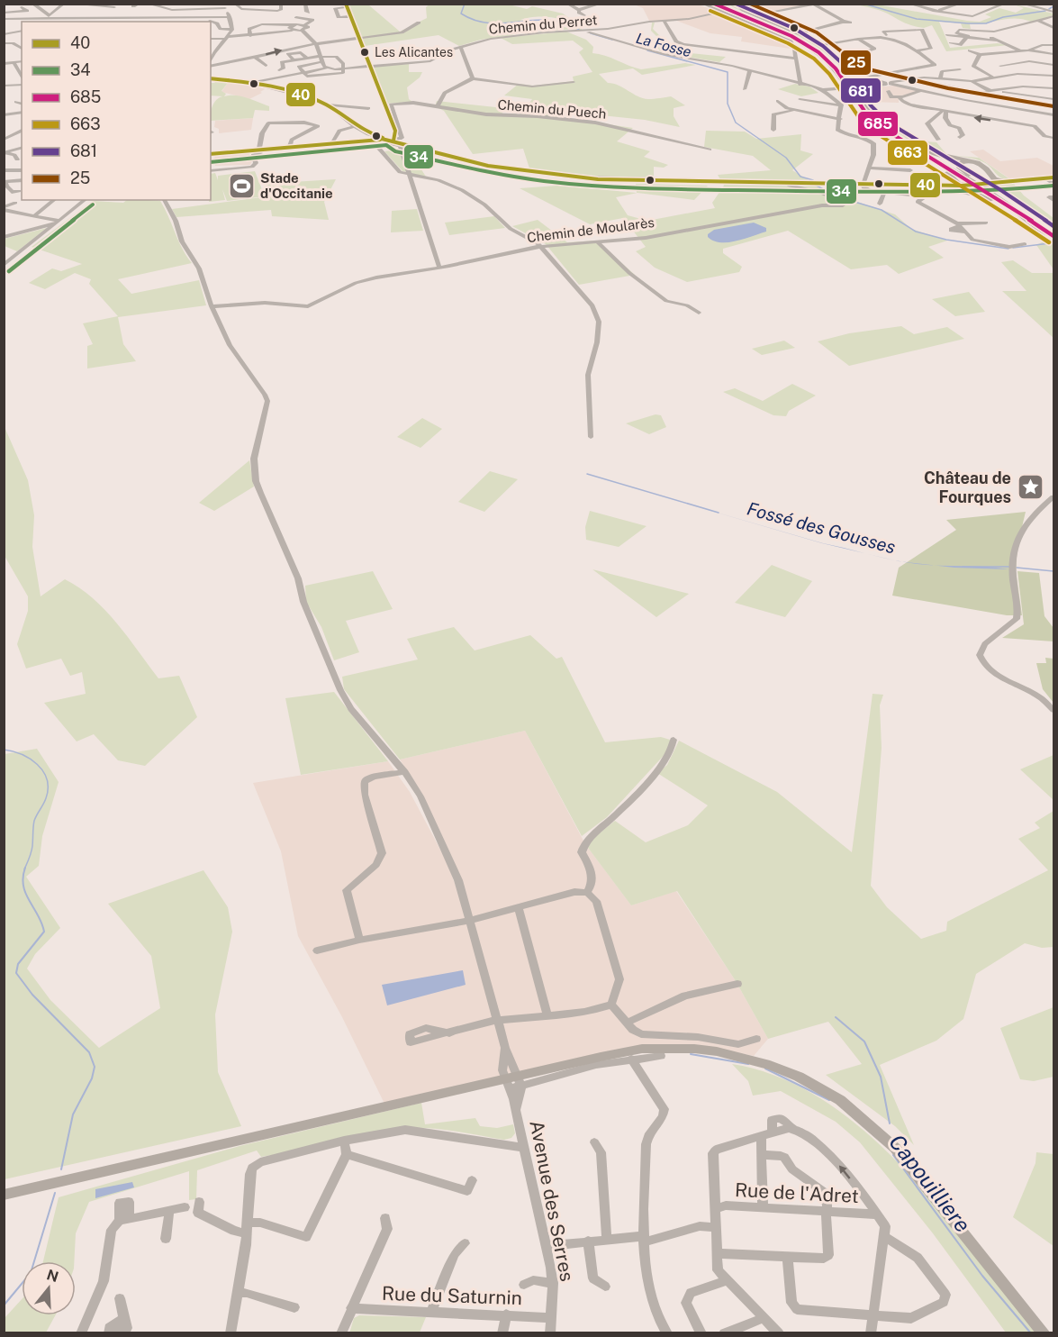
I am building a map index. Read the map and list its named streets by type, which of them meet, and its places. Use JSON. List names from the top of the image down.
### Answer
{
  "streets": {
    "street": [
      "Chemin du Perret",
      "Chemin du Puech",
      "Chemin de Moularès",
      "Rue de l'Adret",
      "Avenue des Serres",
      "Rue du Saturnin"
    ]
  },
  "crossings": [
    ["Avenue des Serres", "Rue du Saturnin"]
  ],
  "water": ["La Fosse", "Fossé des Gousses", "Capouilliere"],
  "places": {
    "other": ["Les Alicantes"],
    "sports": ["Stade d'Occitanie"],
    "place": ["Château de Fourques"]
  },
  "lines": [
    "transit line 40",
    "transit line 685",
    "transit line 681",
    "transit line 25",
    "transit line 663",
    "transit line 34"
  ],
  "legend": [
    "40",
    "34",
    "685",
    "663",
    "681",
    "25"
  ],
  "north": "top"
}
